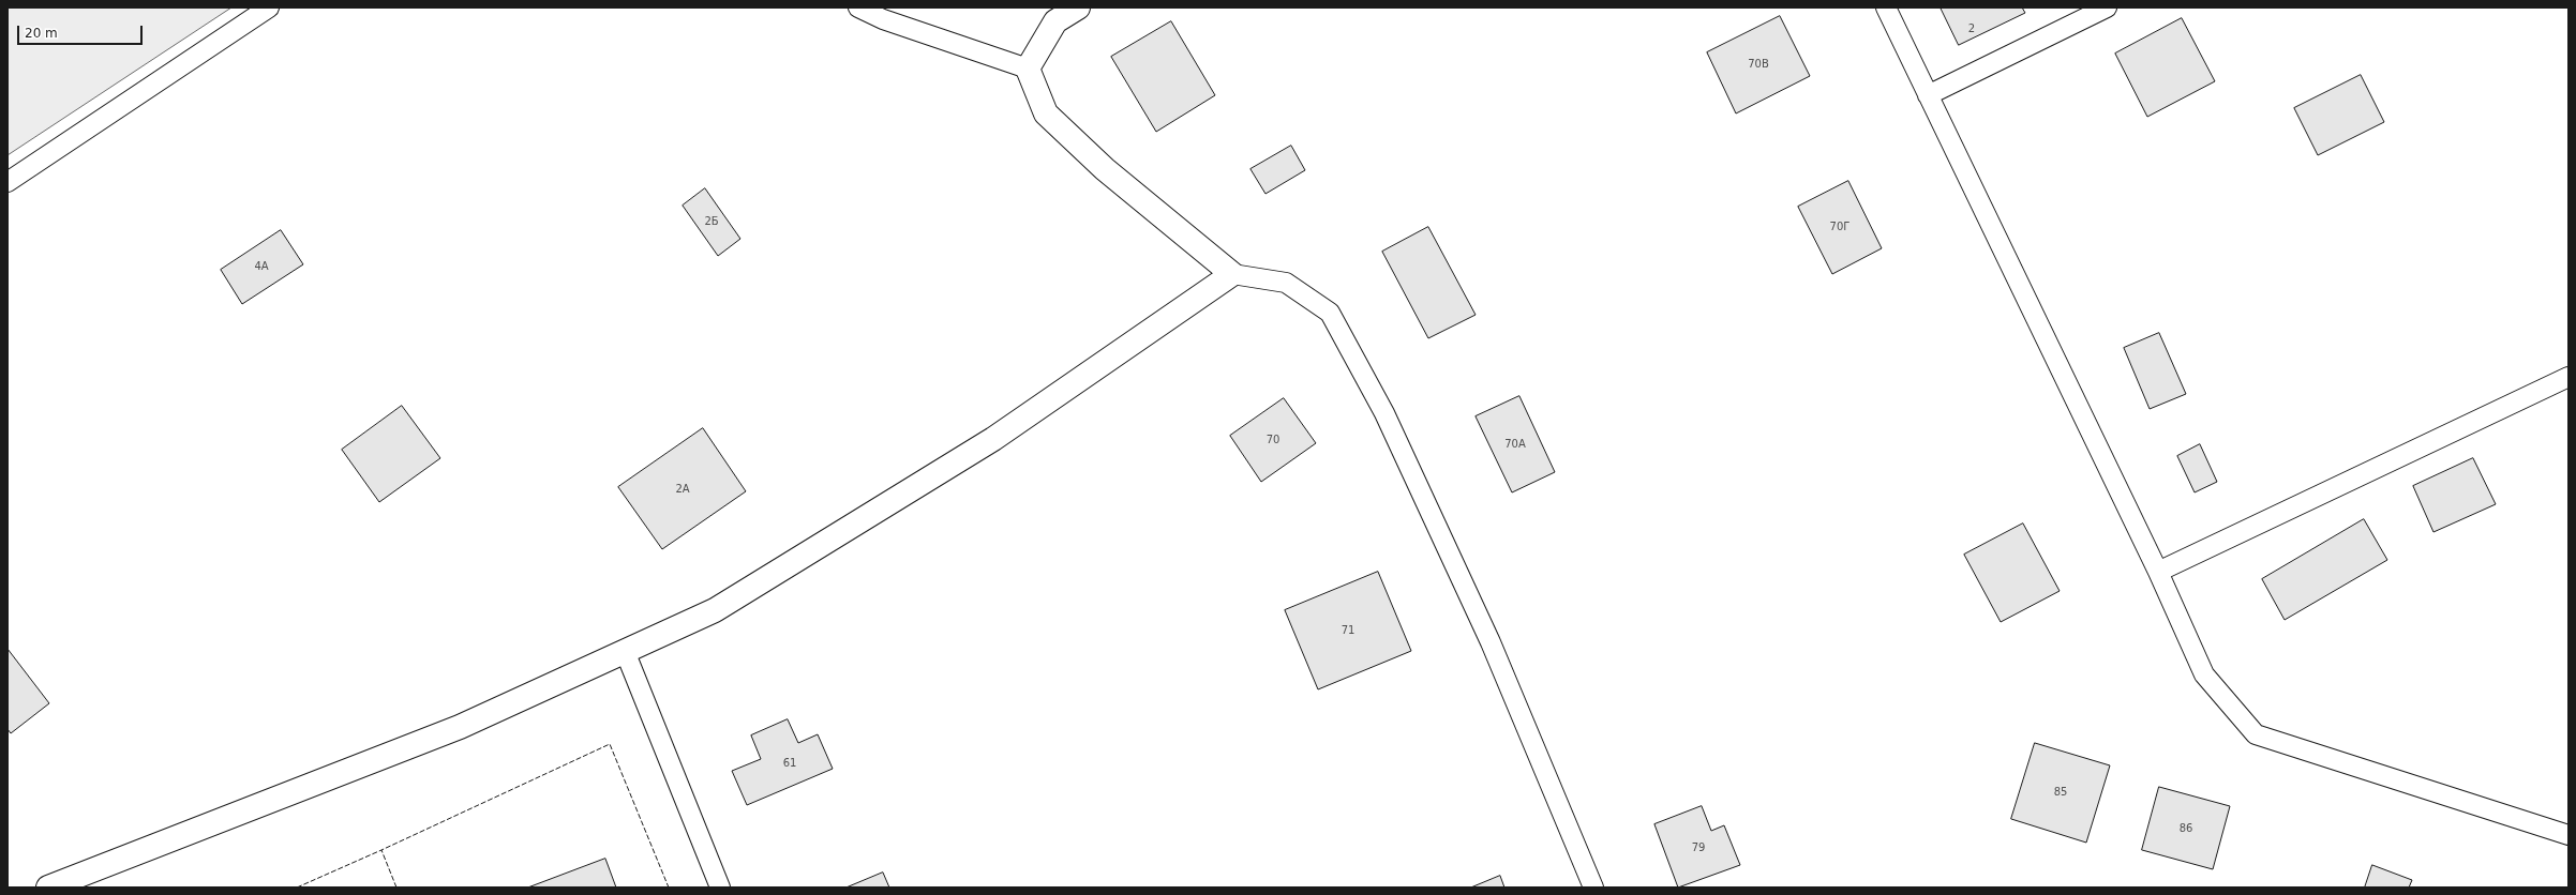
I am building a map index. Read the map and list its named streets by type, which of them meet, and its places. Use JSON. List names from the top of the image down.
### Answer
{
  "house_numbers": [
    "2",
    "70В",
    "2Б",
    "70Г",
    "4А",
    "70",
    "70А",
    "2А",
    "71",
    "61",
    "85",
    "86",
    "79"
  ],
  "scale_bar": "20 m"
}
